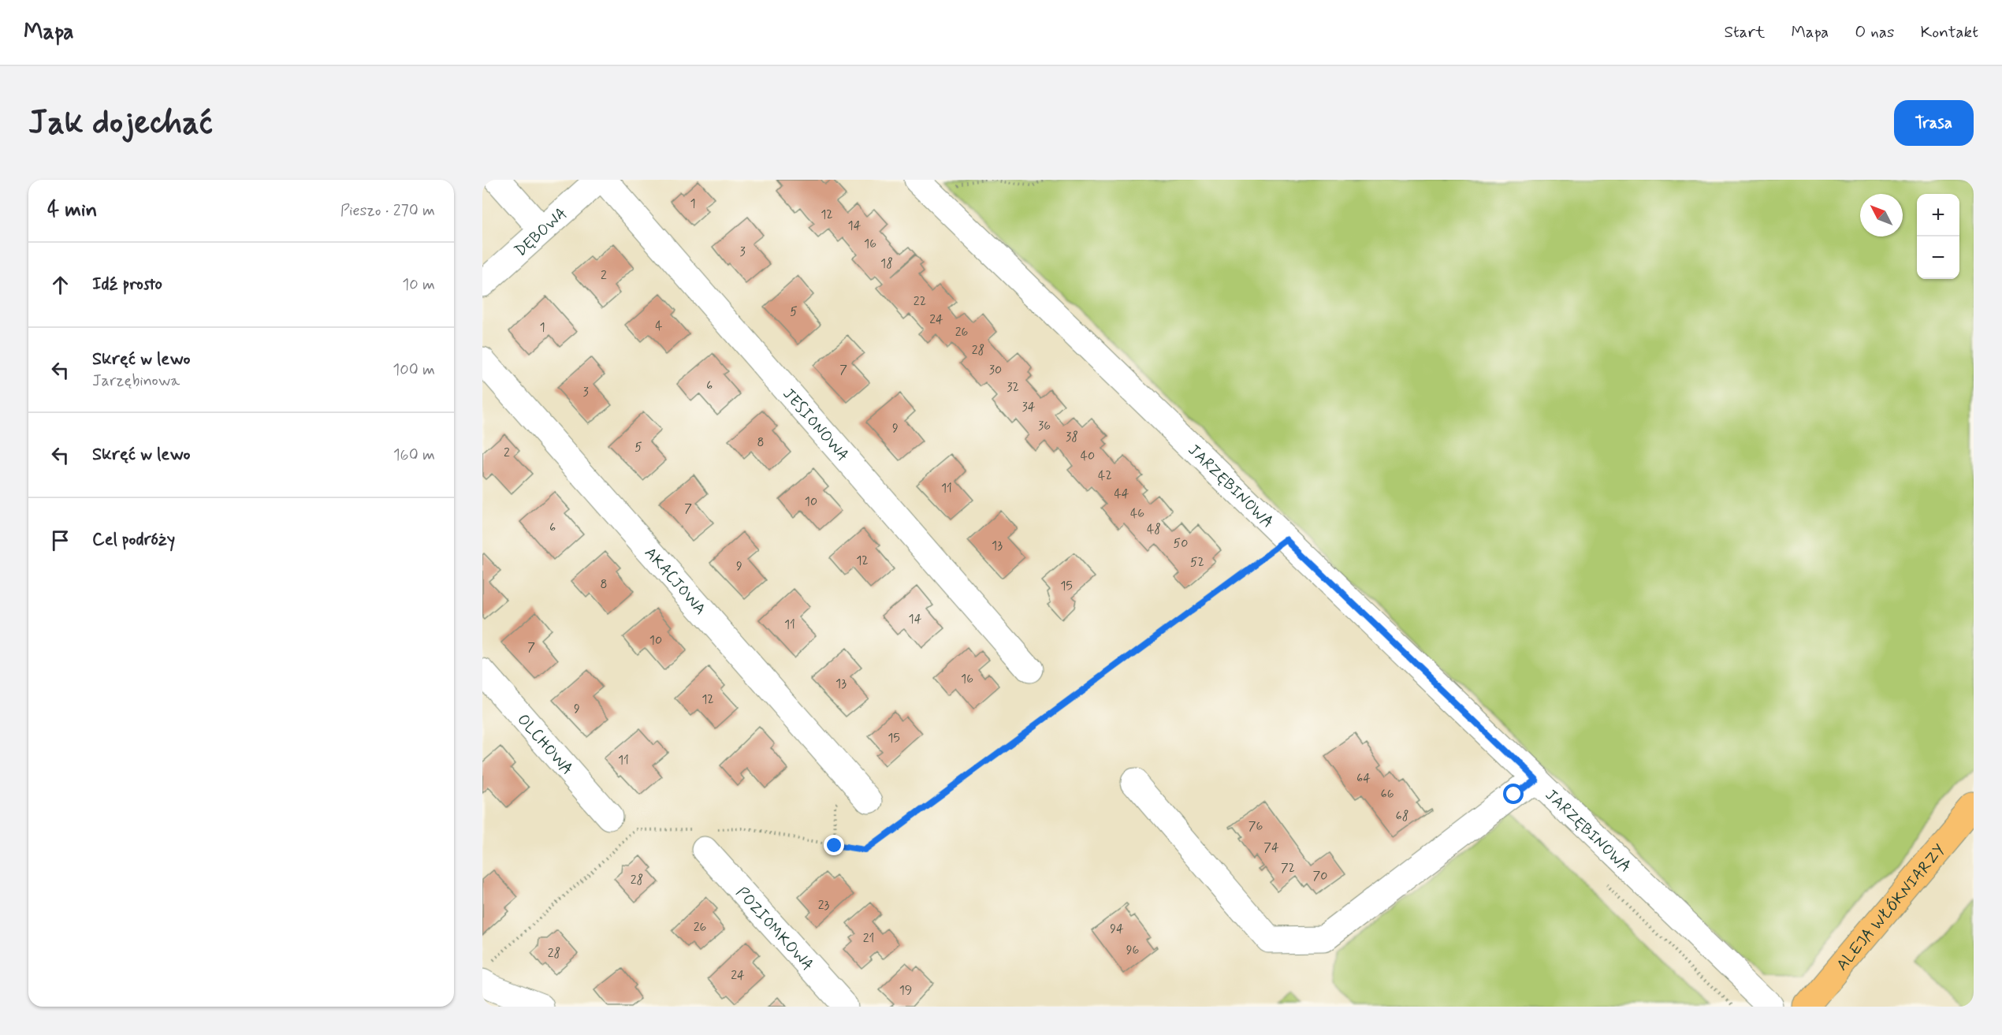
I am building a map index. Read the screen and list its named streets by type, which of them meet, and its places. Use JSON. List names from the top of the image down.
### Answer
{
  "streets": {
    "main road": ["ALEJA WŁÓKNIARZY"],
    "street": [
      "DĘBOWA",
      "JESIONOWA",
      "JARZĘBINOWA",
      "AKACJOWA",
      "OLCHOWA",
      "POZIOMKOWA"
    ]
  },
  "house_numbers": [
    "1",
    "12",
    "14",
    "16",
    "3",
    "18",
    "2",
    "22",
    "5",
    "24",
    "4",
    "1",
    "26",
    "28",
    "7",
    "30",
    "6",
    "32",
    "3",
    "34",
    "36",
    "9",
    "38",
    "8",
    "5",
    "2",
    "40",
    "42",
    "11",
    "44",
    "10",
    "7",
    "46",
    "6",
    "48",
    "50",
    "13",
    "12",
    "52",
    "9",
    "8",
    "15",
    "14",
    "11",
    "10",
    "7",
    "16",
    "13",
    "12",
    "9",
    "15",
    "11",
    "64",
    "66",
    "68",
    "76",
    "74",
    "72",
    "70",
    "28",
    "23",
    "26",
    "94",
    "21",
    "96",
    "28",
    "24",
    "19"
  ],
  "north": "top left",
  "page": {
    "header": "Mapa",
    "nav": [
      "Start",
      "Mapa",
      "O nas",
      "Kontakt"
    ],
    "buttons": "Trasa",
    "title": "Jak dojechać",
    "heading": ["4 min", "Pieszo · 270 m"],
    "map_buttons": ["+", "−"],
    "list": [
      ["Idź prosto", "10 m"],
      ["Skręć w lewo", "Jarzębinowa", "100 m"],
      ["Skręć w lewo", "160 m"],
      "Cel podróży"
    ]
  }
}
